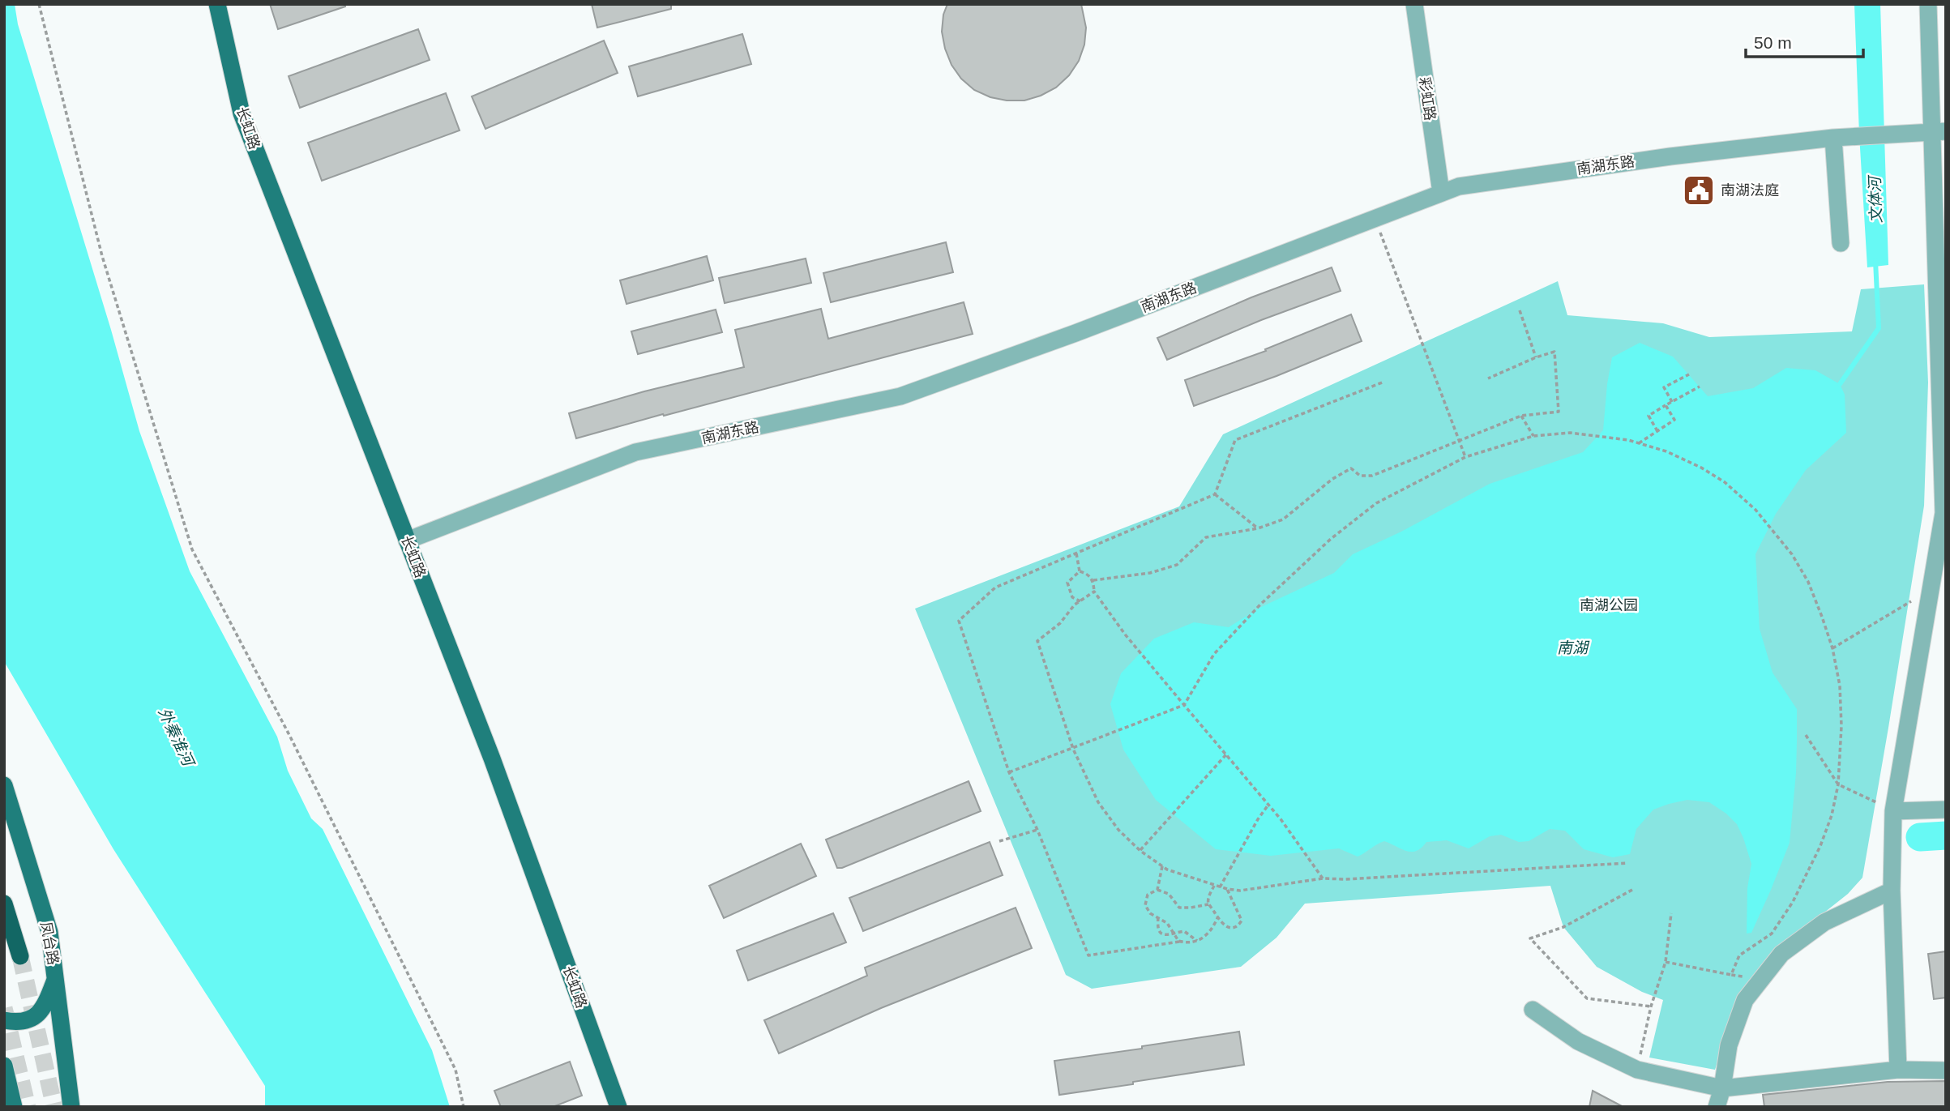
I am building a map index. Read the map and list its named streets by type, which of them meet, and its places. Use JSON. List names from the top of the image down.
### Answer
{
  "streets": {
    "main road": ["长虹路", "凤台路"],
    "street": ["彩虹路", "南湖东路"]
  },
  "crossings": [
    ["彩虹路", "南湖东路"],
    ["长虹路", "南湖东路"]
  ],
  "water": ["文体河", "南湖", "外秦淮河"],
  "parks": ["南湖公园"],
  "places": {
    "public building": ["南湖法庭"]
  },
  "scale_bar": "50 m"
}
